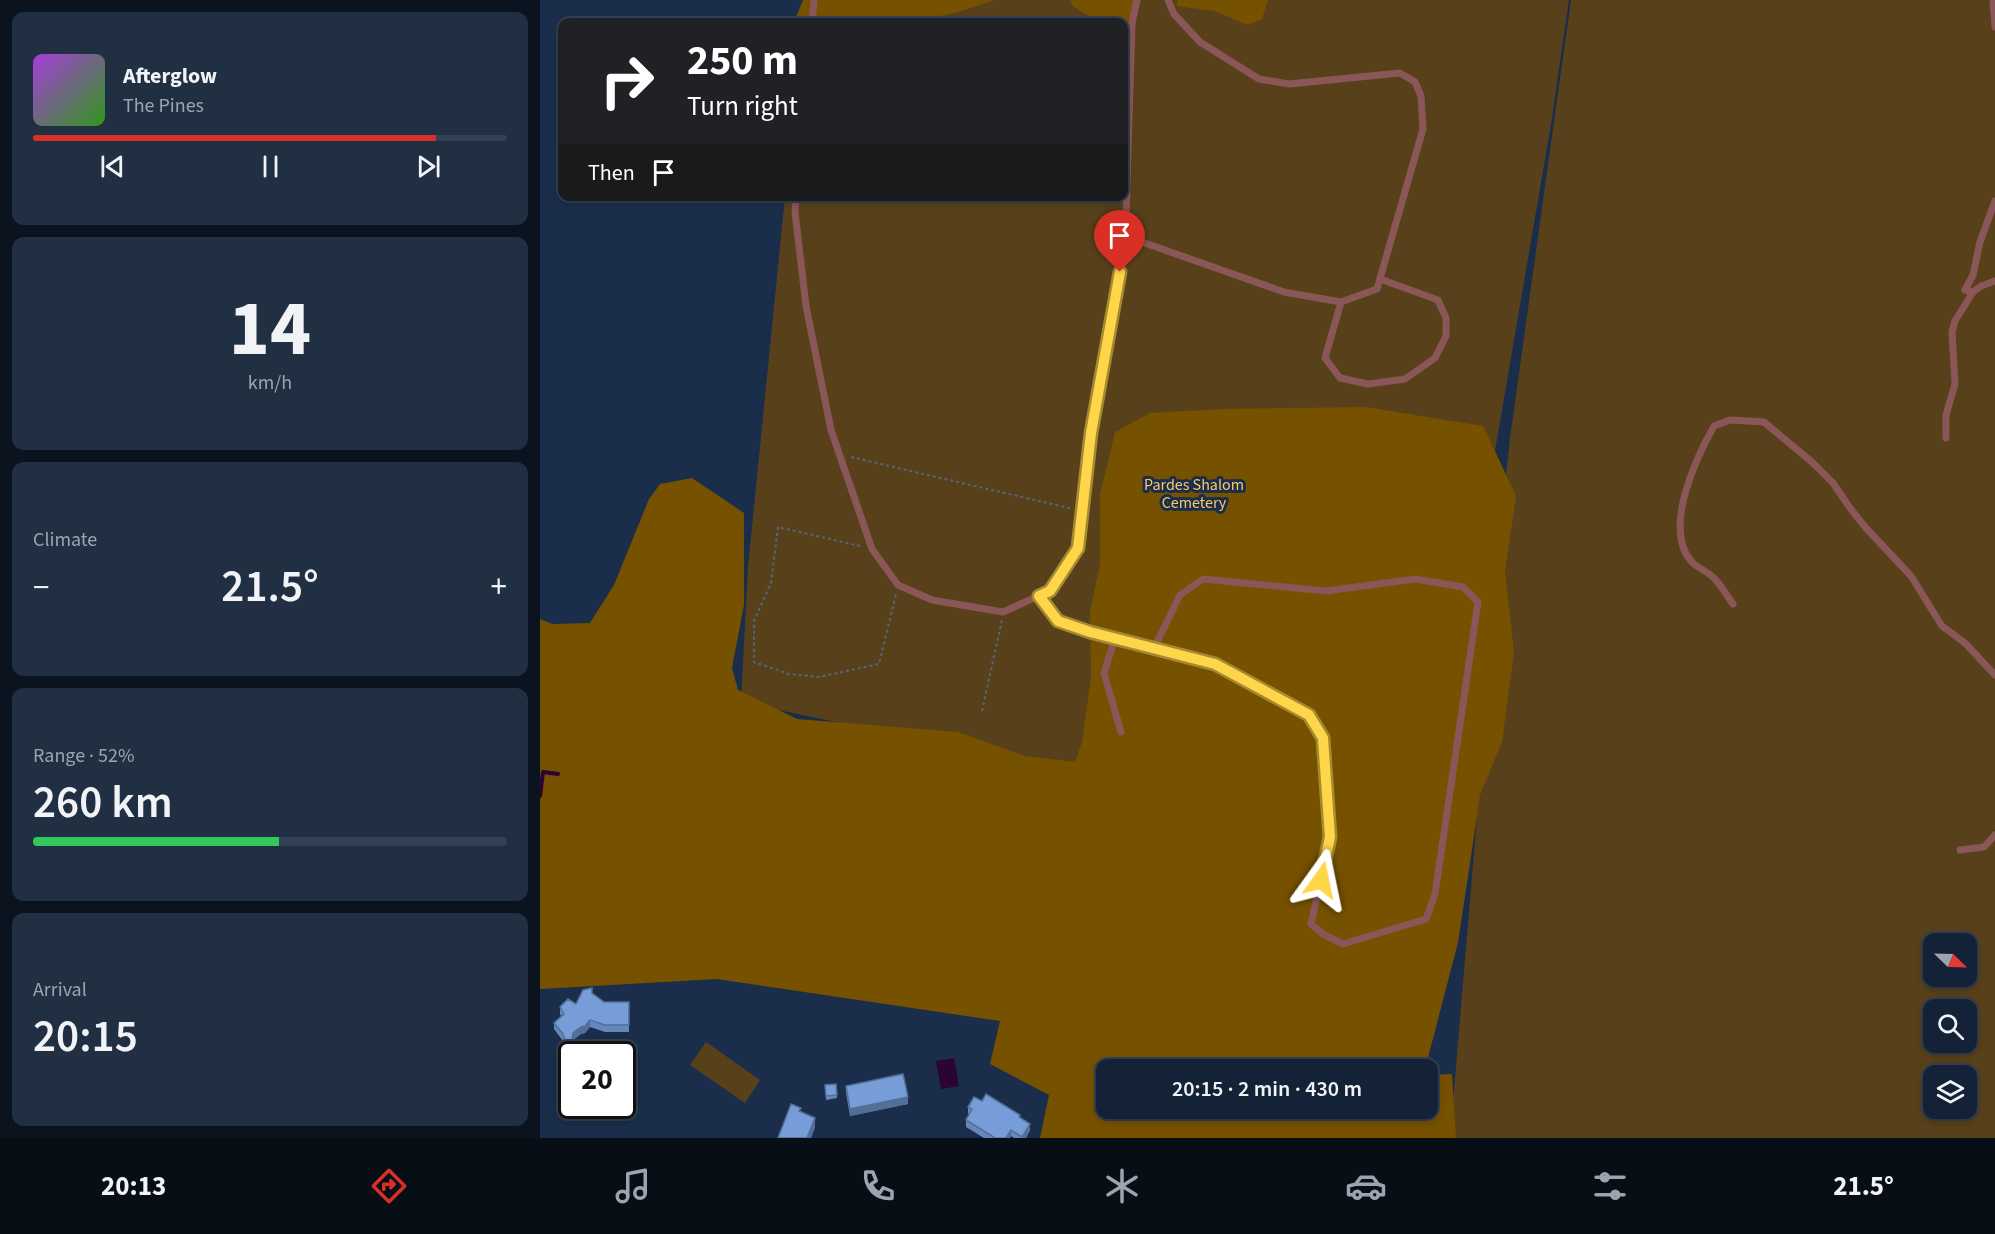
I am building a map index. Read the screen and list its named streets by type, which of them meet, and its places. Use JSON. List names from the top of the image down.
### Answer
{
  "parks": ["Pardes Shalom Cemetery"],
  "north": "bottom right",
  "page": {
    "turn": ["250 m", "Turn right"],
    "song": ["Afterglow", "The Pines"],
    "then": "Then",
    "tile": [
      ["14", "km/h"],
      "Climate",
      ["Range · 52%", "260 km"],
      ["Arrival", "20:15"]
    ],
    "heat": ["−", "21.5°", "+"],
    "limit": "20",
    "trip": "20:15 · 2 min · 430 m",
    "tabs": ["20:13", "21.5°"]
  }
}
